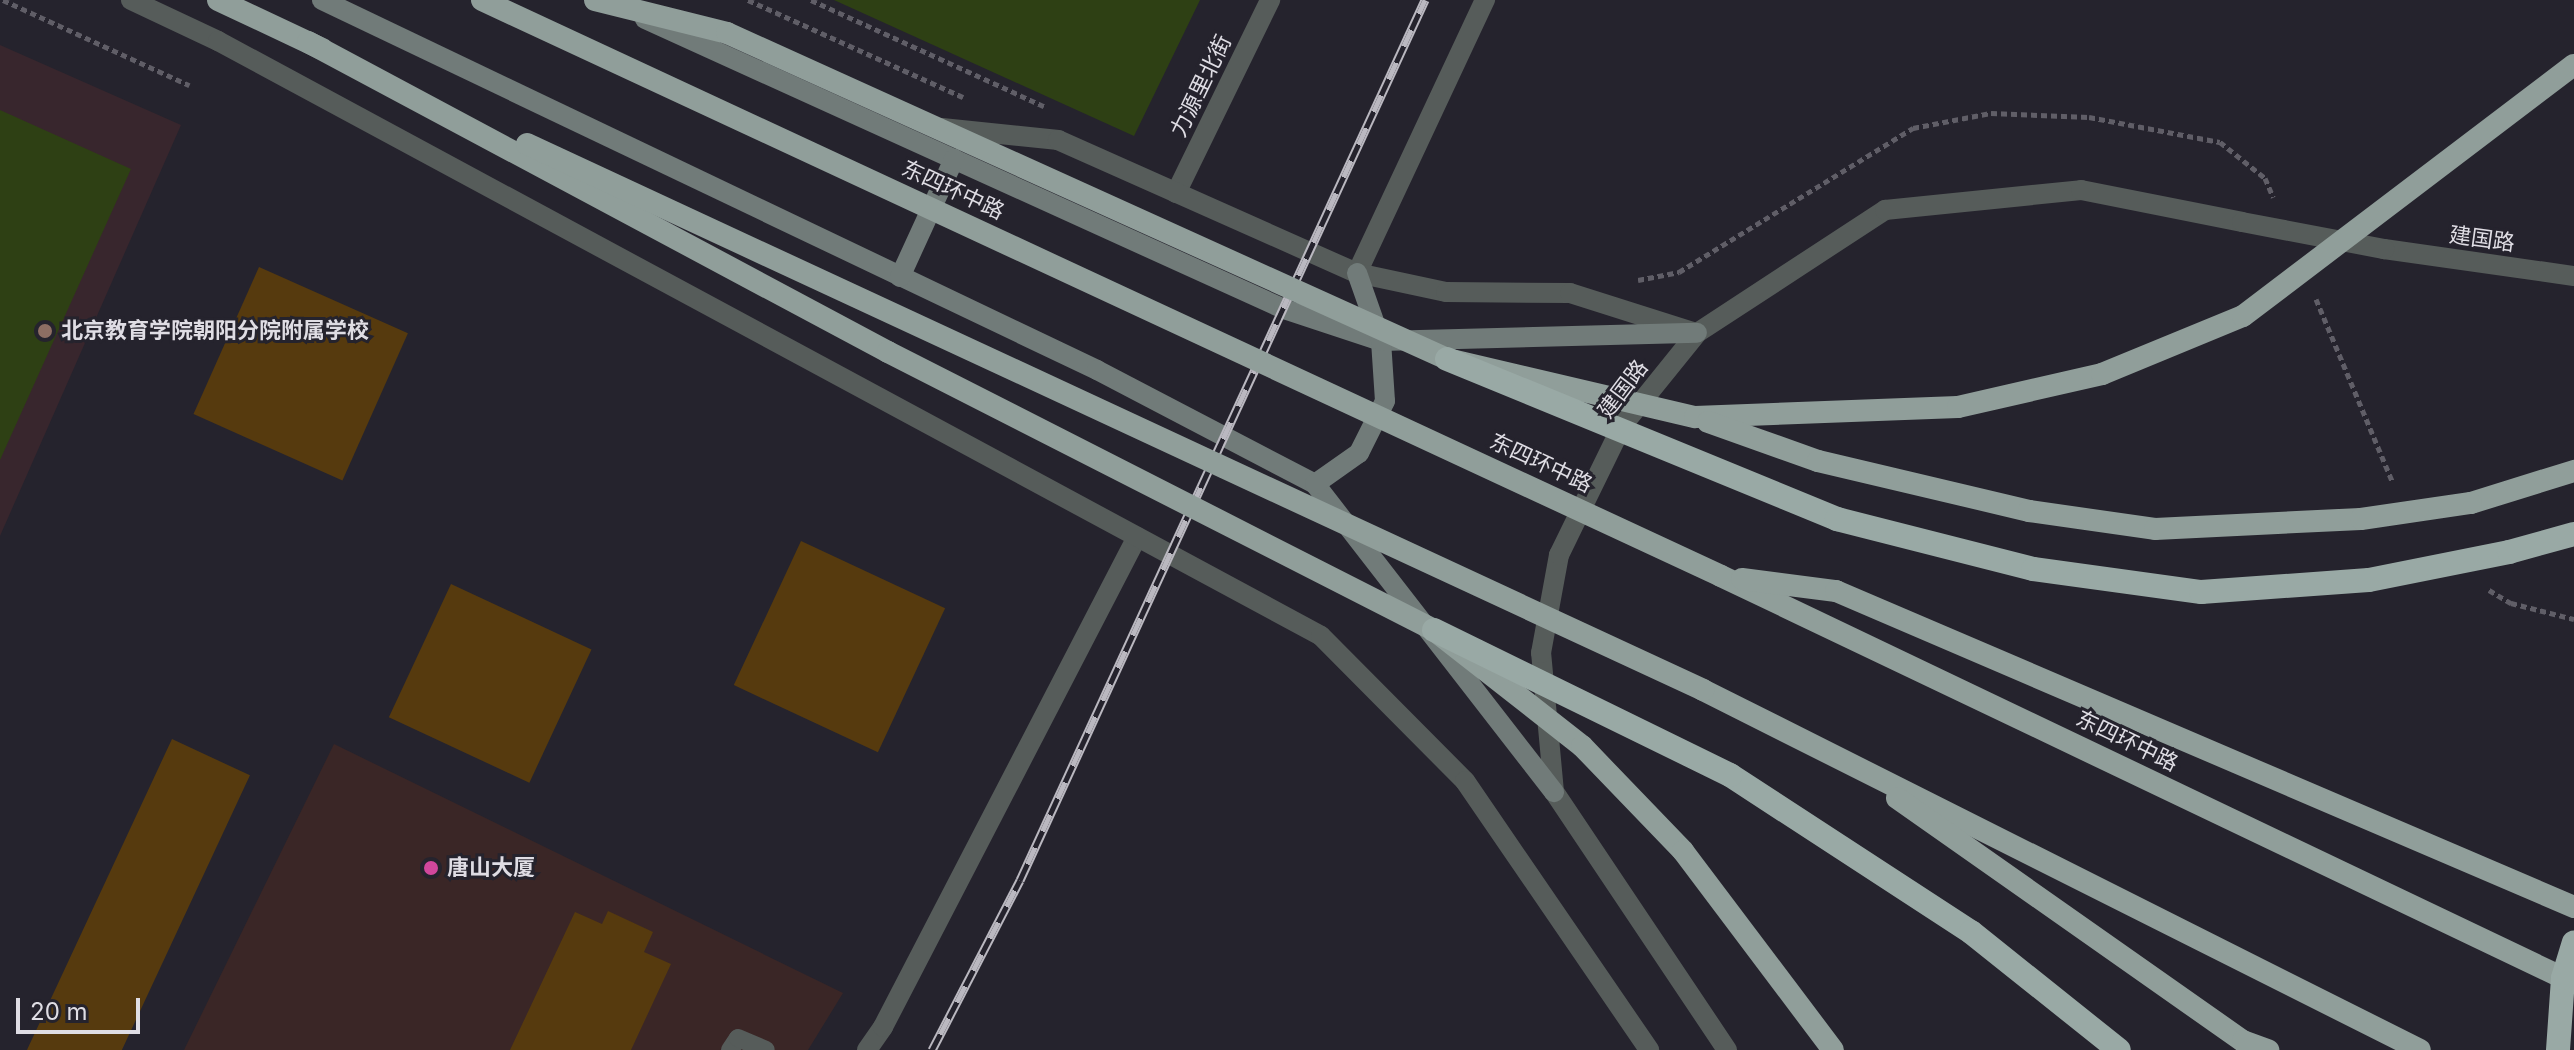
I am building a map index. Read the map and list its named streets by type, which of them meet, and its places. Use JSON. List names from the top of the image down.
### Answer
{
  "streets": {
    "highway": ["东四环中路"],
    "street": ["力源里北街", "建国路"]
  },
  "crossings": [
    ["力源里北街", "东四环中路"],
    ["东四环中路", "建国路"]
  ],
  "places": ["北京教育学院朝阳分院附属学校", "唐山大厦"],
  "scale_bar": "20 m"
}
